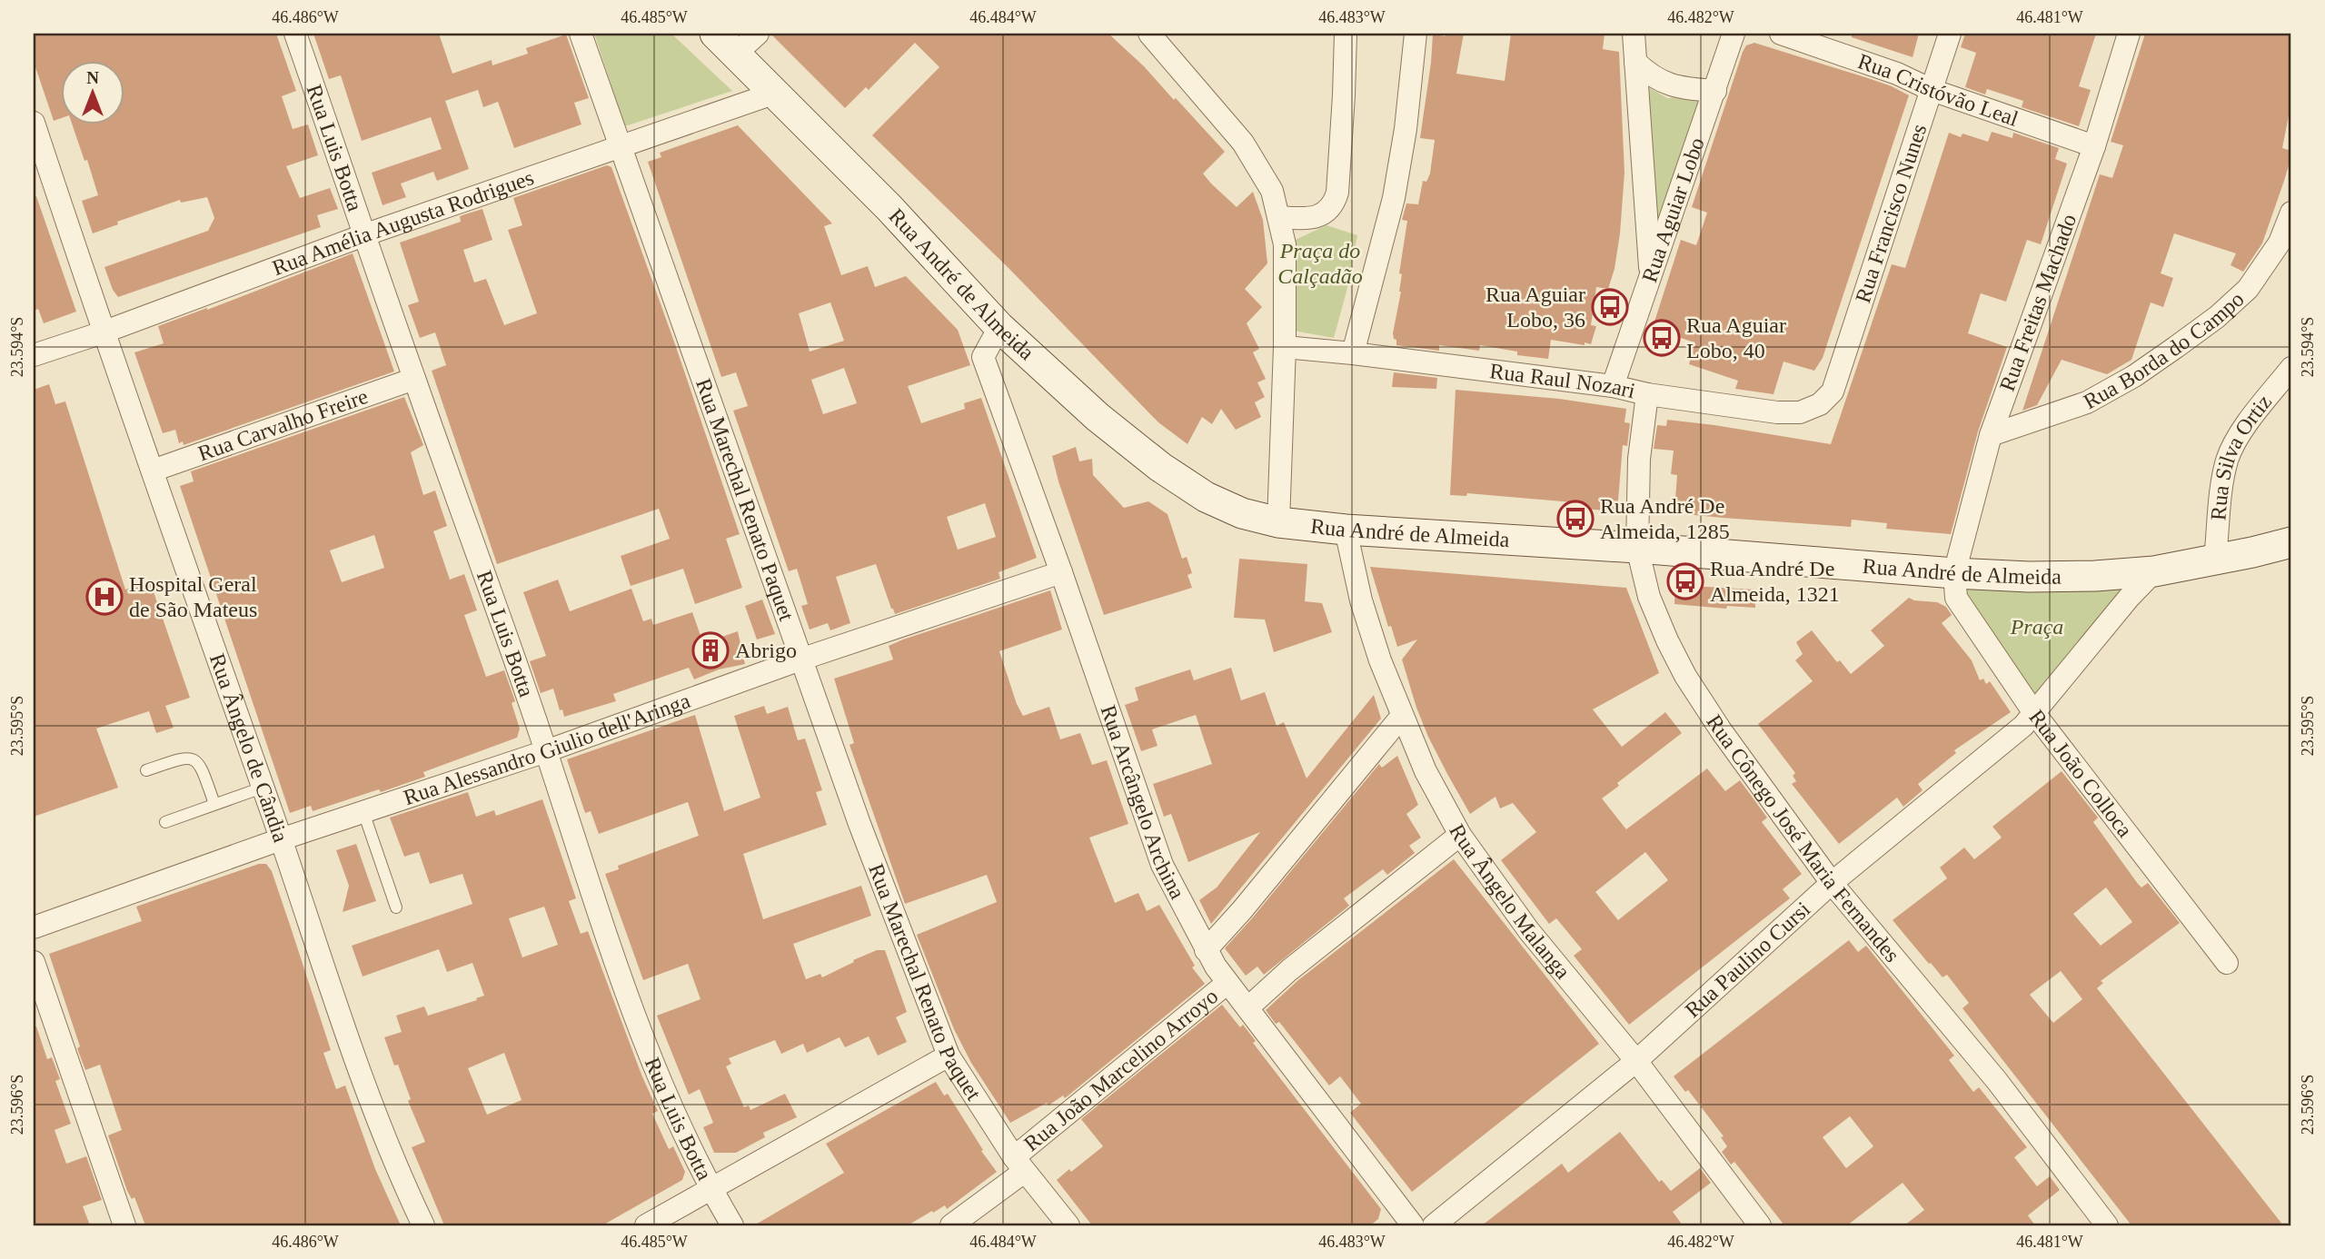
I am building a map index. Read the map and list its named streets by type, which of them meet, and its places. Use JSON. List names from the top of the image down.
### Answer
{
  "streets": {
    "main road": ["Rua André de Almeida"],
    "street": [
      "Rua Cristóvão Leal",
      "Rua Luis Botta",
      "Rua Aguiar Lobo",
      "Rua Francisco Nunes",
      "Rua Amélia Augusta Rodrigues",
      "Rua Freitas Machado",
      "Rua Borda do Campo",
      "Rua Raul Nozari",
      "Rua Carvalho Freire",
      "Rua Silva Ortiz",
      "Rua Marechal Renato Paquet",
      "Rua Ângelo de Cândia",
      "Rua Alessandro Giulio dell'Aringa",
      "Rua João Colloca",
      "Rua Arcângelo Archina",
      "Rua Cônego José Maria Fernandes",
      "Rua Ângelo Malanga",
      "Rua Paulino Cursi",
      "Rua João Marcelino Arroyo"
    ]
  },
  "crossings": [
    ["Rua Cristóvão Leal", "Rua Francisco Nunes"],
    ["Rua Cristóvão Leal", "Rua Freitas Machado"],
    ["Rua Luis Botta", "Rua Amélia Augusta Rodrigues"],
    ["Rua Luis Botta", "Rua Carvalho Freire"],
    ["Rua Luis Botta", "Rua Alessandro Giulio dell'Aringa"],
    ["Rua Aguiar Lobo", "Rua Raul Nozari"],
    ["Rua Francisco Nunes", "Rua Raul Nozari"],
    ["Rua Amélia Augusta Rodrigues", "Rua André de Almeida"],
    ["Rua Amélia Augusta Rodrigues", "Rua Marechal Renato Paquet"],
    ["Rua Amélia Augusta Rodrigues", "Rua Ângelo de Cândia"],
    ["Rua André de Almeida", "Rua Freitas Machado"],
    ["Rua André de Almeida", "Rua Silva Ortiz"],
    ["Rua André de Almeida", "Rua João Colloca"],
    ["Rua André de Almeida", "Rua Arcângelo Archina"],
    ["Rua André de Almeida", "Rua Cônego José Maria Fernandes"],
    ["Rua André de Almeida", "Rua Ângelo Malanga"],
    ["Rua André de Almeida", "Rua Paulino Cursi"],
    ["Rua Freitas Machado", "Rua Borda do Campo"],
    ["Rua Freitas Machado", "Rua João Colloca"],
    ["Rua Raul Nozari", "Rua Cônego José Maria Fernandes"],
    ["Rua Carvalho Freire", "Rua Ângelo de Cândia"],
    ["Rua Marechal Renato Paquet", "Rua Alessandro Giulio dell'Aringa"],
    ["Rua Marechal Renato Paquet", "Rua João Marcelino Arroyo"],
    ["Rua Ângelo de Cândia", "Rua Alessandro Giulio dell'Aringa"],
    ["Rua Alessandro Giulio dell'Aringa", "Rua Arcângelo Archina"],
    ["Rua João Colloca", "Rua Paulino Cursi"],
    ["Rua Arcângelo Archina", "Rua João Marcelino Arroyo"],
    ["Rua Cônego José Maria Fernandes", "Rua Paulino Cursi"],
    ["Rua Ângelo Malanga", "Rua Paulino Cursi"],
    ["Rua Ângelo Malanga", "Rua João Marcelino Arroyo"]
  ],
  "parks": ["Praça do Calçadão", "Praça"],
  "places": {
    "bus stop": [
      "Rua Aguiar Lobo, 36",
      "Rua Aguiar Lobo, 40",
      "Rua André De Almeida, 1285",
      "Rua André De Almeida, 1321"
    ],
    "hospital": ["Hospital Geral de São Mateus"],
    "building": ["Abrigo"]
  },
  "north": "top",
  "coordinates": [
    "46.486°W",
    "46.485°W",
    "46.484°W",
    "46.483°W",
    "46.482°W",
    "46.481°W",
    "23.594°S",
    "23.595°S",
    "23.596°S"
  ]
}
